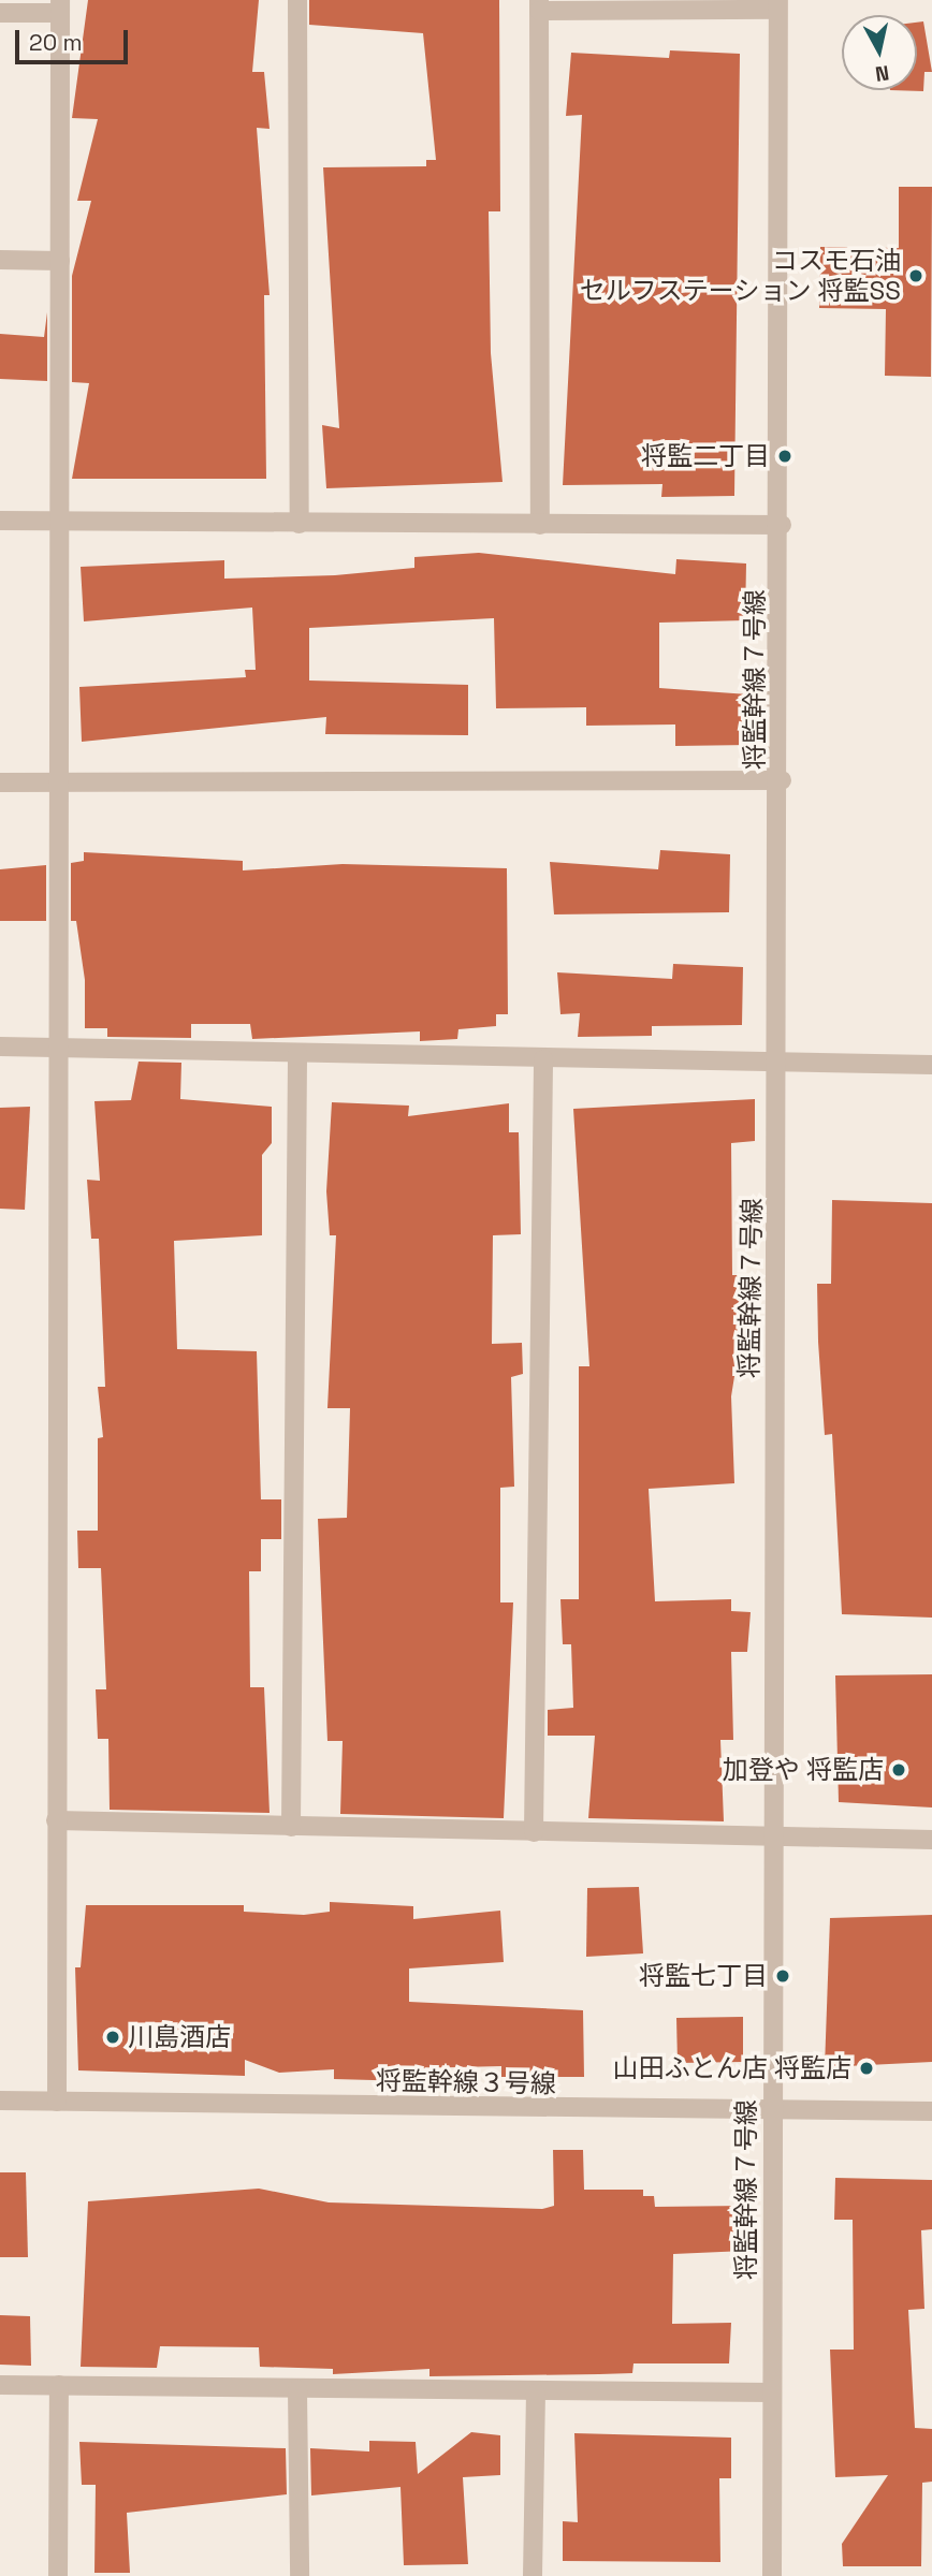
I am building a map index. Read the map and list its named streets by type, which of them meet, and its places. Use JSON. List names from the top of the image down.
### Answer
{
  "streets": {
    "street": ["将監幹線７号線", "将監幹線３号線"]
  },
  "crossings": [
    ["将監幹線７号線", "将監幹線３号線"]
  ],
  "places": [
    "コスモ石油 セルフステーション 将監SS",
    "将監二丁目",
    "加登や 将監店",
    "将監七丁目",
    "川島酒店",
    "山田ふとん店 将監店"
  ],
  "scale_bar": "20 m",
  "north": "bottom"
}
